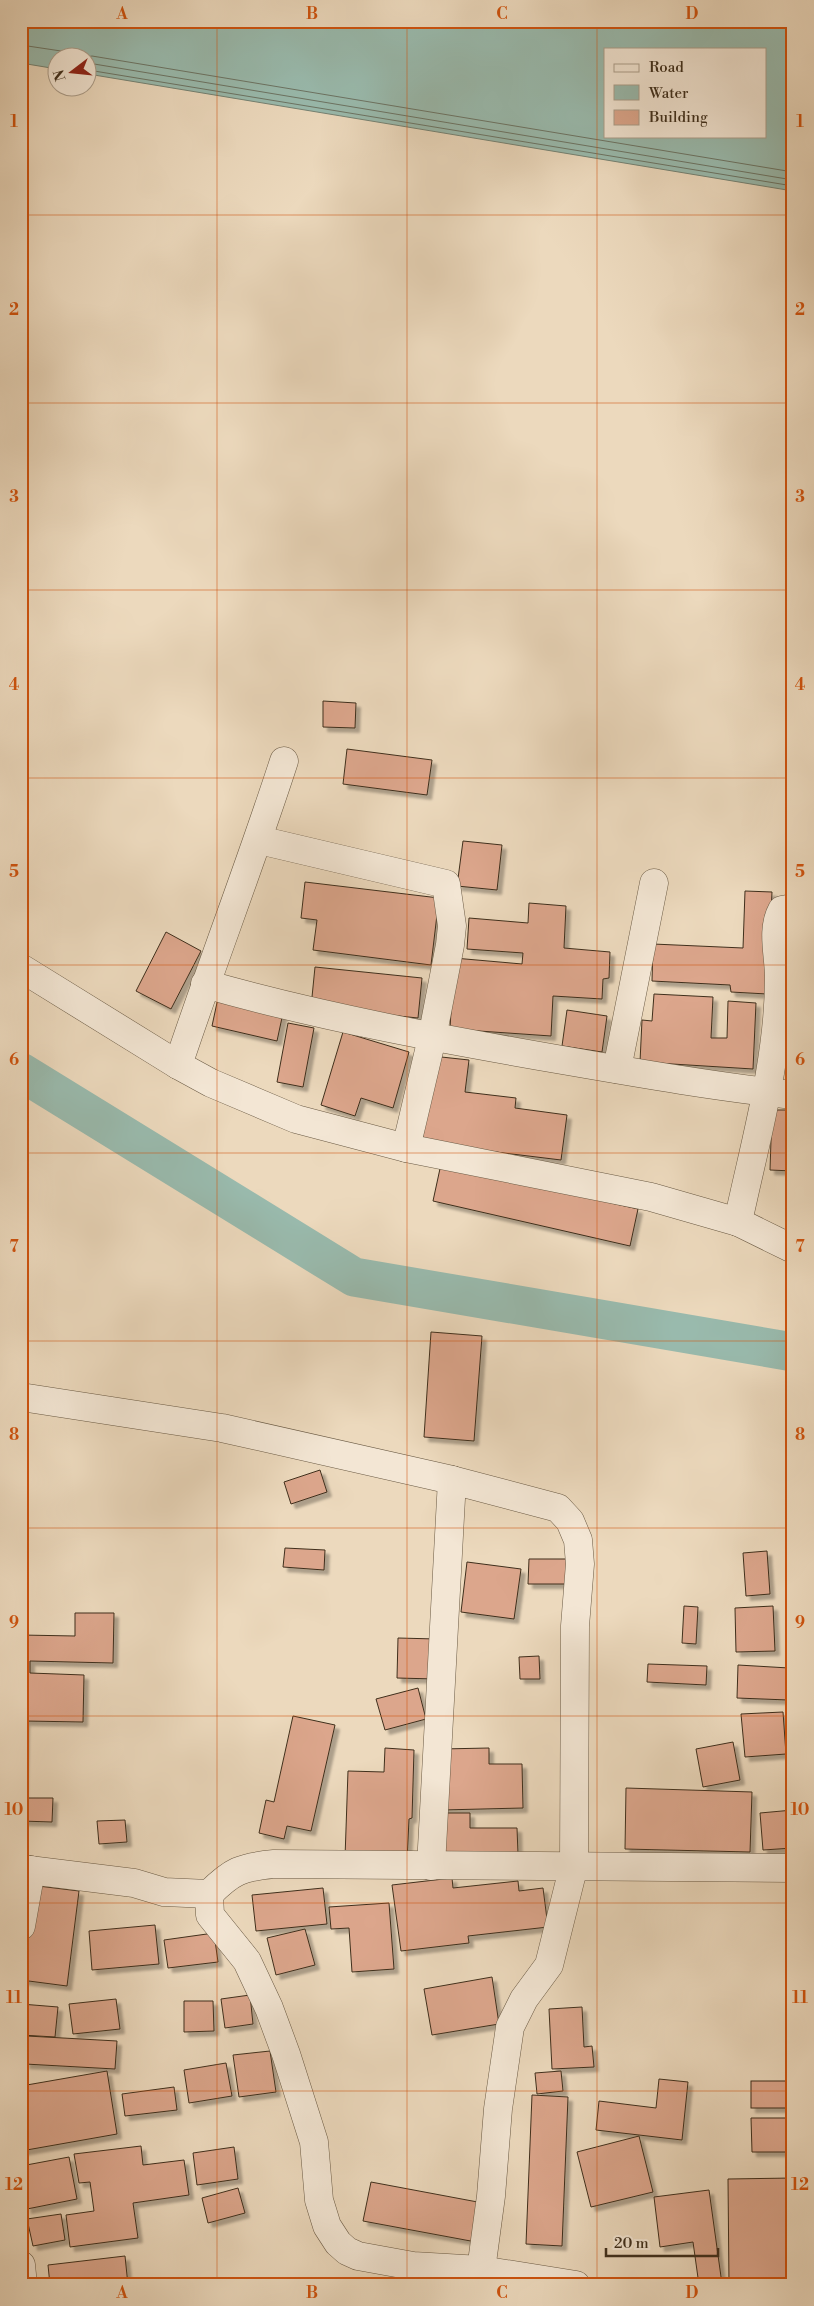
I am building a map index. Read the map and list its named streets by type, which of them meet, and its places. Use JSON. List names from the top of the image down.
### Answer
{
  "legend": ["Road", "Water", "Building"],
  "scale_bar": "20 m",
  "north": "left",
  "grid": {
    "columns": [
      "A",
      "B",
      "C",
      "D"
    ],
    "rows": [
      "1",
      "2",
      "3",
      "4",
      "5",
      "6",
      "7",
      "8",
      "9",
      "10",
      "11",
      "12"
    ]
  }
}
